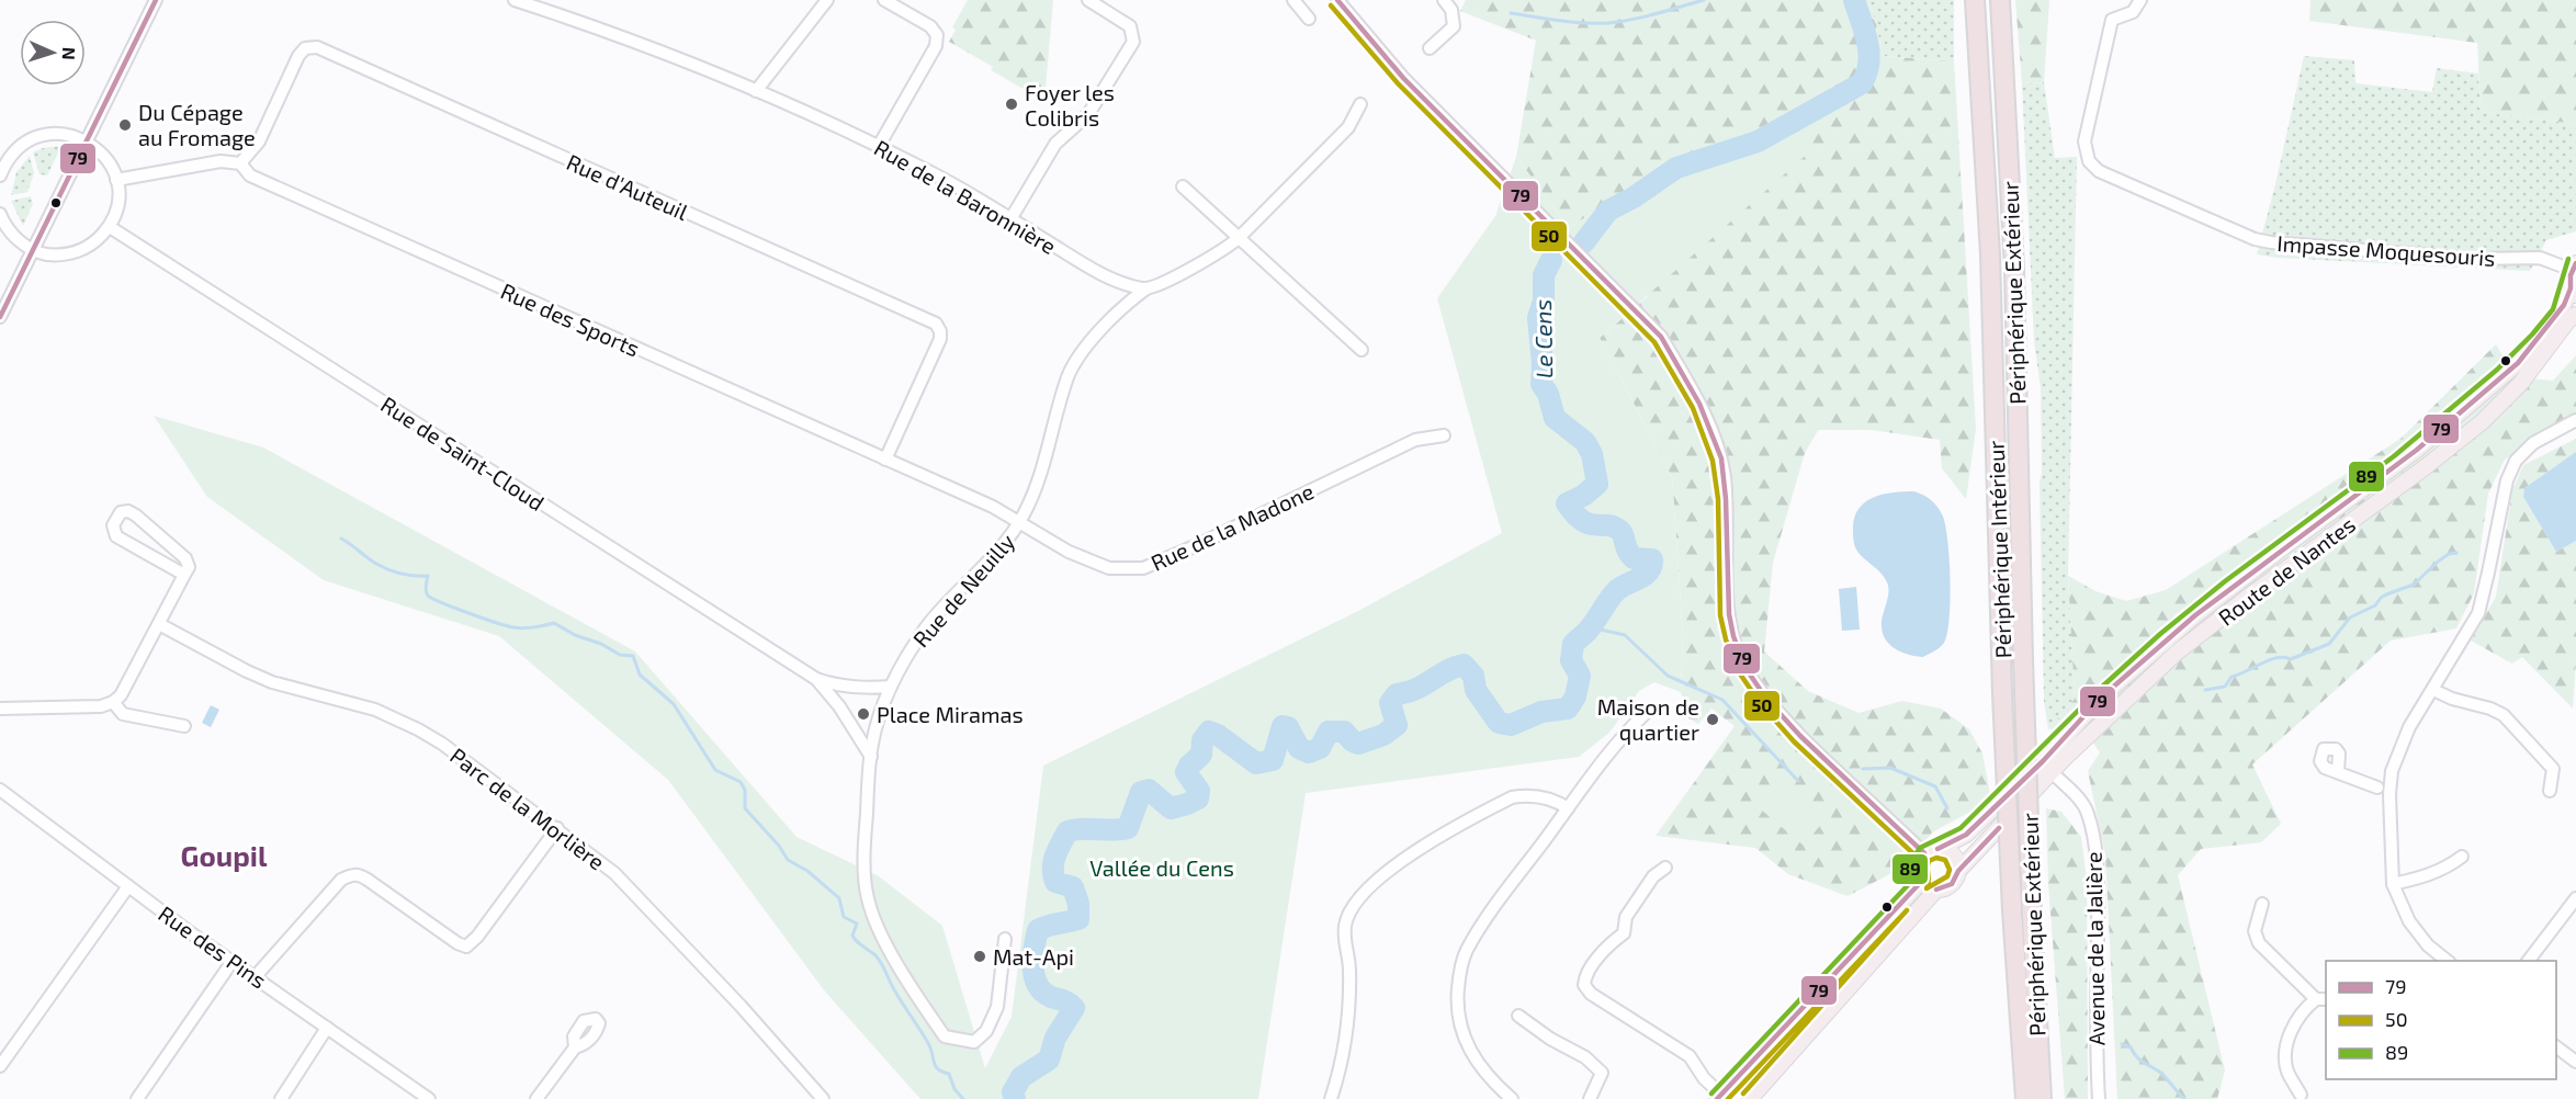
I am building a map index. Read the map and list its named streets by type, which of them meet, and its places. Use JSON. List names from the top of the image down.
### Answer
{
  "streets": {
    "highway": ["Périphérique Extérieur", "Périphérique Intérieur"],
    "main road": ["Route de Nantes"],
    "street": [
      "Rue d'Auteuil",
      "Rue de la Baronnière",
      "Impasse Moquesouris",
      "Rue des Sports",
      "Rue de Saint-Cloud",
      "Rue de la Madone",
      "Rue de Neuilly",
      "Parc de la Morlière",
      "Rue des Pins",
      "Avenue de la Jalière"
    ]
  },
  "crossings": [
    ["Rue d'Auteuil", "Rue des Sports"],
    ["Rue de la Baronnière", "Rue de Neuilly"],
    ["Rue des Sports", "Rue de la Madone"],
    ["Rue des Sports", "Rue de Neuilly"],
    ["Rue de Saint-Cloud", "Rue de Neuilly"],
    ["Rue de la Madone", "Rue de Neuilly"],
    ["Route de Nantes", "Avenue de la Jalière"]
  ],
  "districts": ["Goupil"],
  "water": ["Le Cens"],
  "parks": ["Vallée du Cens"],
  "places": [
    "Foyer les Colibris",
    "Du Cépage au Fromage",
    "Place Miramas",
    "Maison de quartier",
    "Mat-Api"
  ],
  "lines": ["transit line 79", "transit line 50", "transit line 89"],
  "legend": ["79", "50", "89"],
  "north": "right"
}
